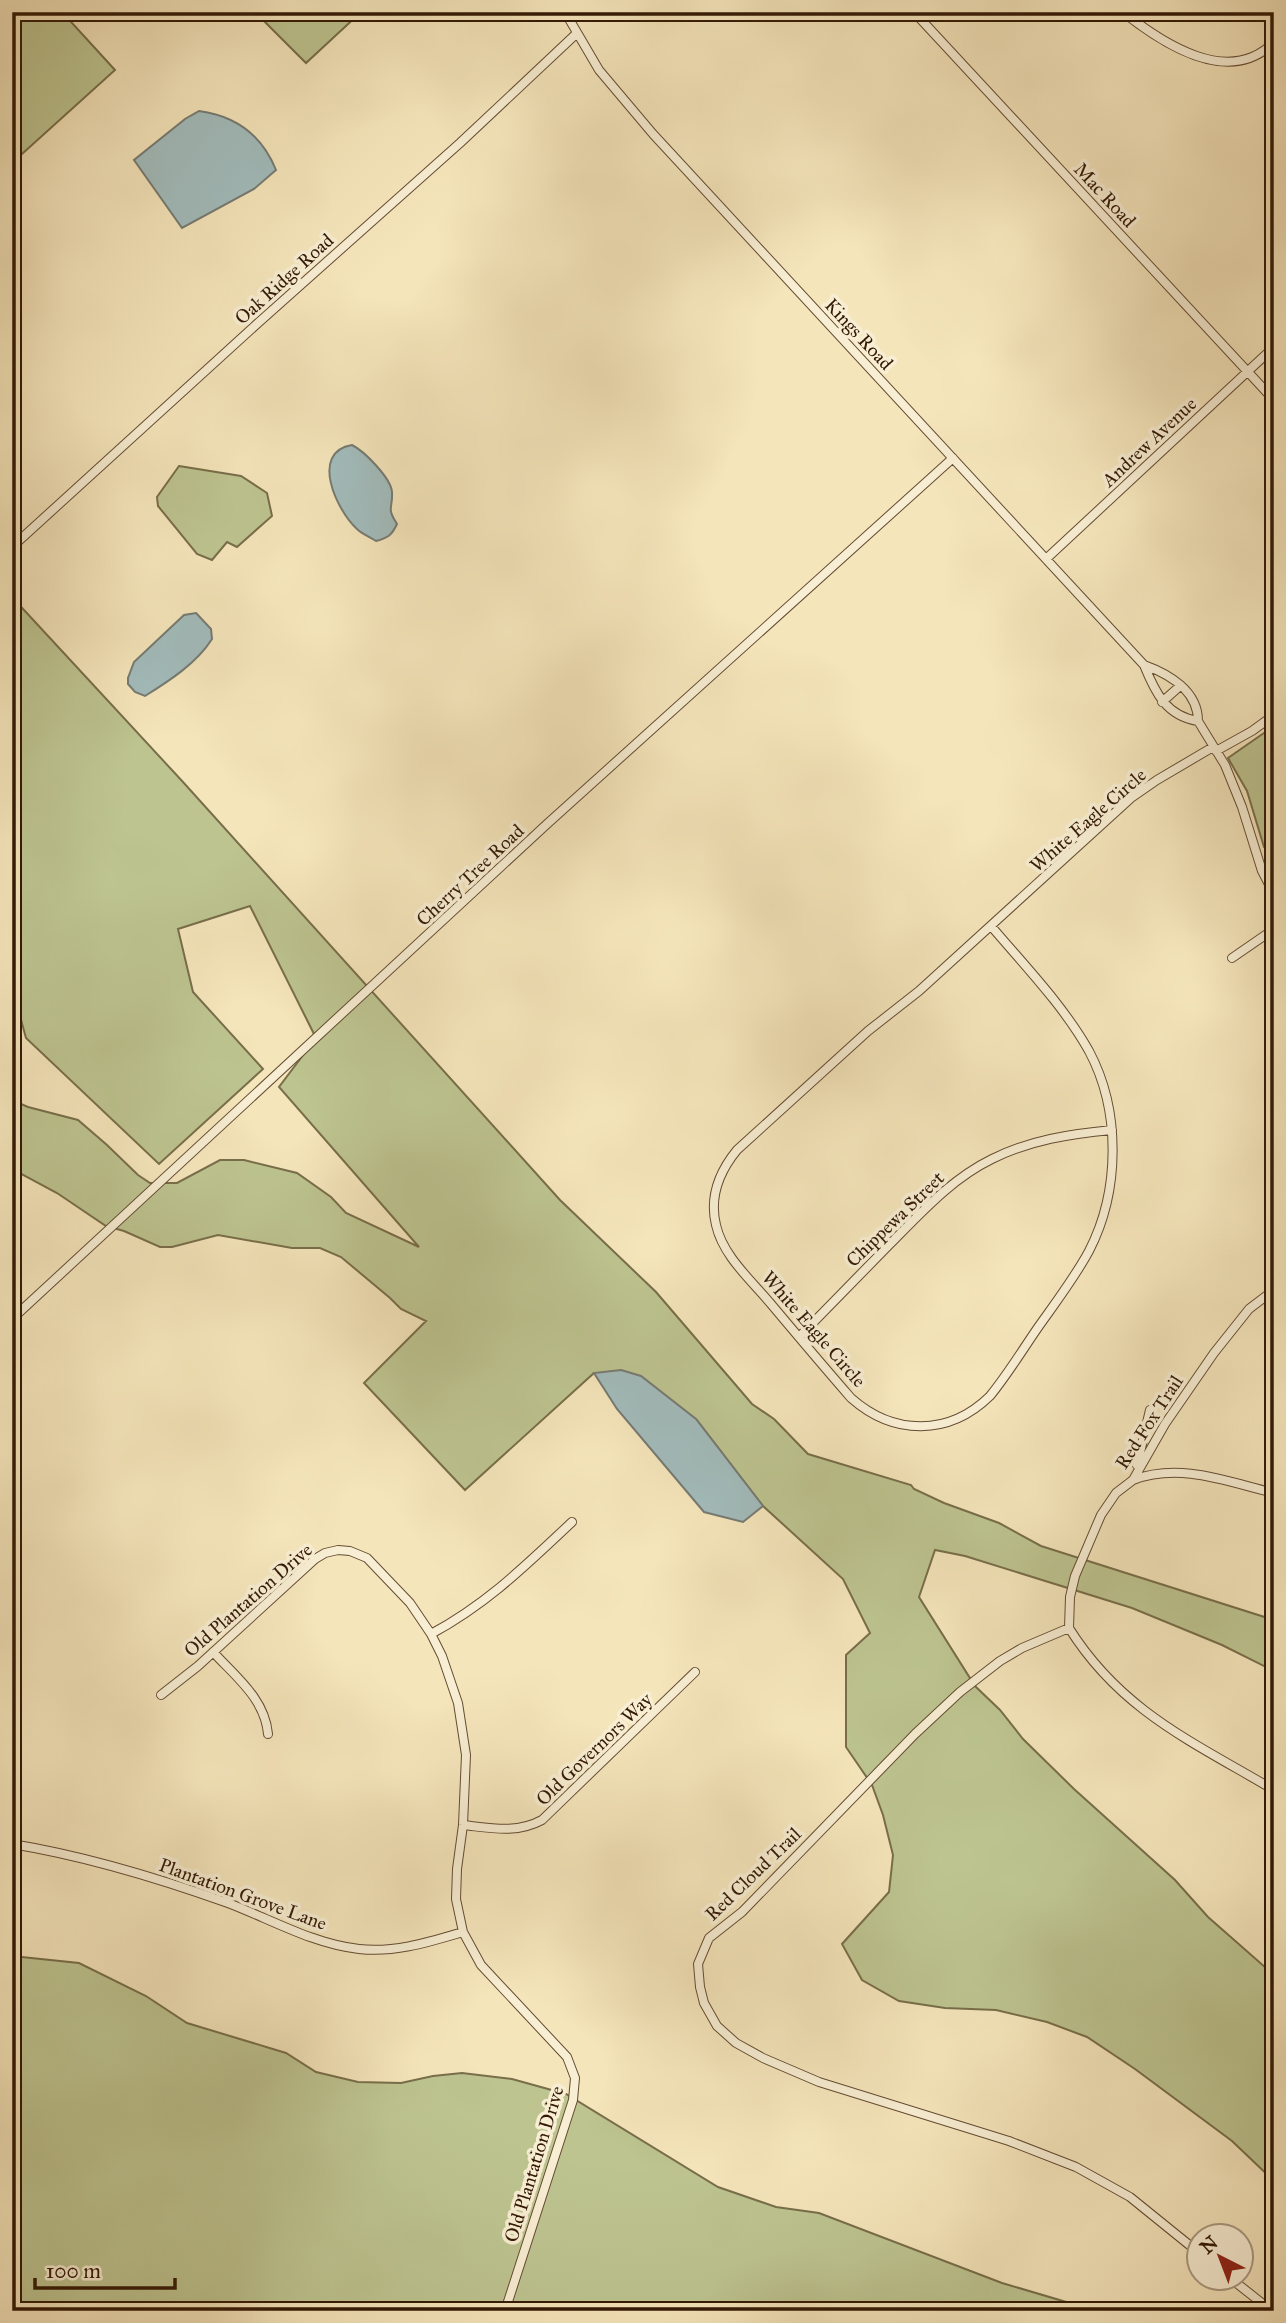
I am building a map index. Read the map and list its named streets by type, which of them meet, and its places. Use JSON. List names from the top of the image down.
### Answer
{
  "streets": {
    "street": [
      "Mac Road",
      "Oak Ridge Road",
      "Kings Road",
      "Andrew Avenue",
      "White Eagle Circle",
      "Cherry Tree Road",
      "Chippewa Street",
      "Red Fox Trail",
      "Old Plantation Drive",
      "Old Governors Way",
      "Red Cloud Trail",
      "Plantation Grove Lane"
    ]
  },
  "crossings": [
    ["Mac Road", "Andrew Avenue"],
    ["Oak Ridge Road", "Kings Road"],
    ["Kings Road", "Andrew Avenue"],
    ["Kings Road", "White Eagle Circle"],
    ["Kings Road", "Cherry Tree Road"],
    ["White Eagle Circle", "Chippewa Street"],
    ["Red Fox Trail", "Red Cloud Trail"],
    ["Old Plantation Drive", "Old Governors Way"],
    ["Old Plantation Drive", "Plantation Grove Lane"]
  ],
  "scale_bar": "100 m",
  "north": "top left"
}
